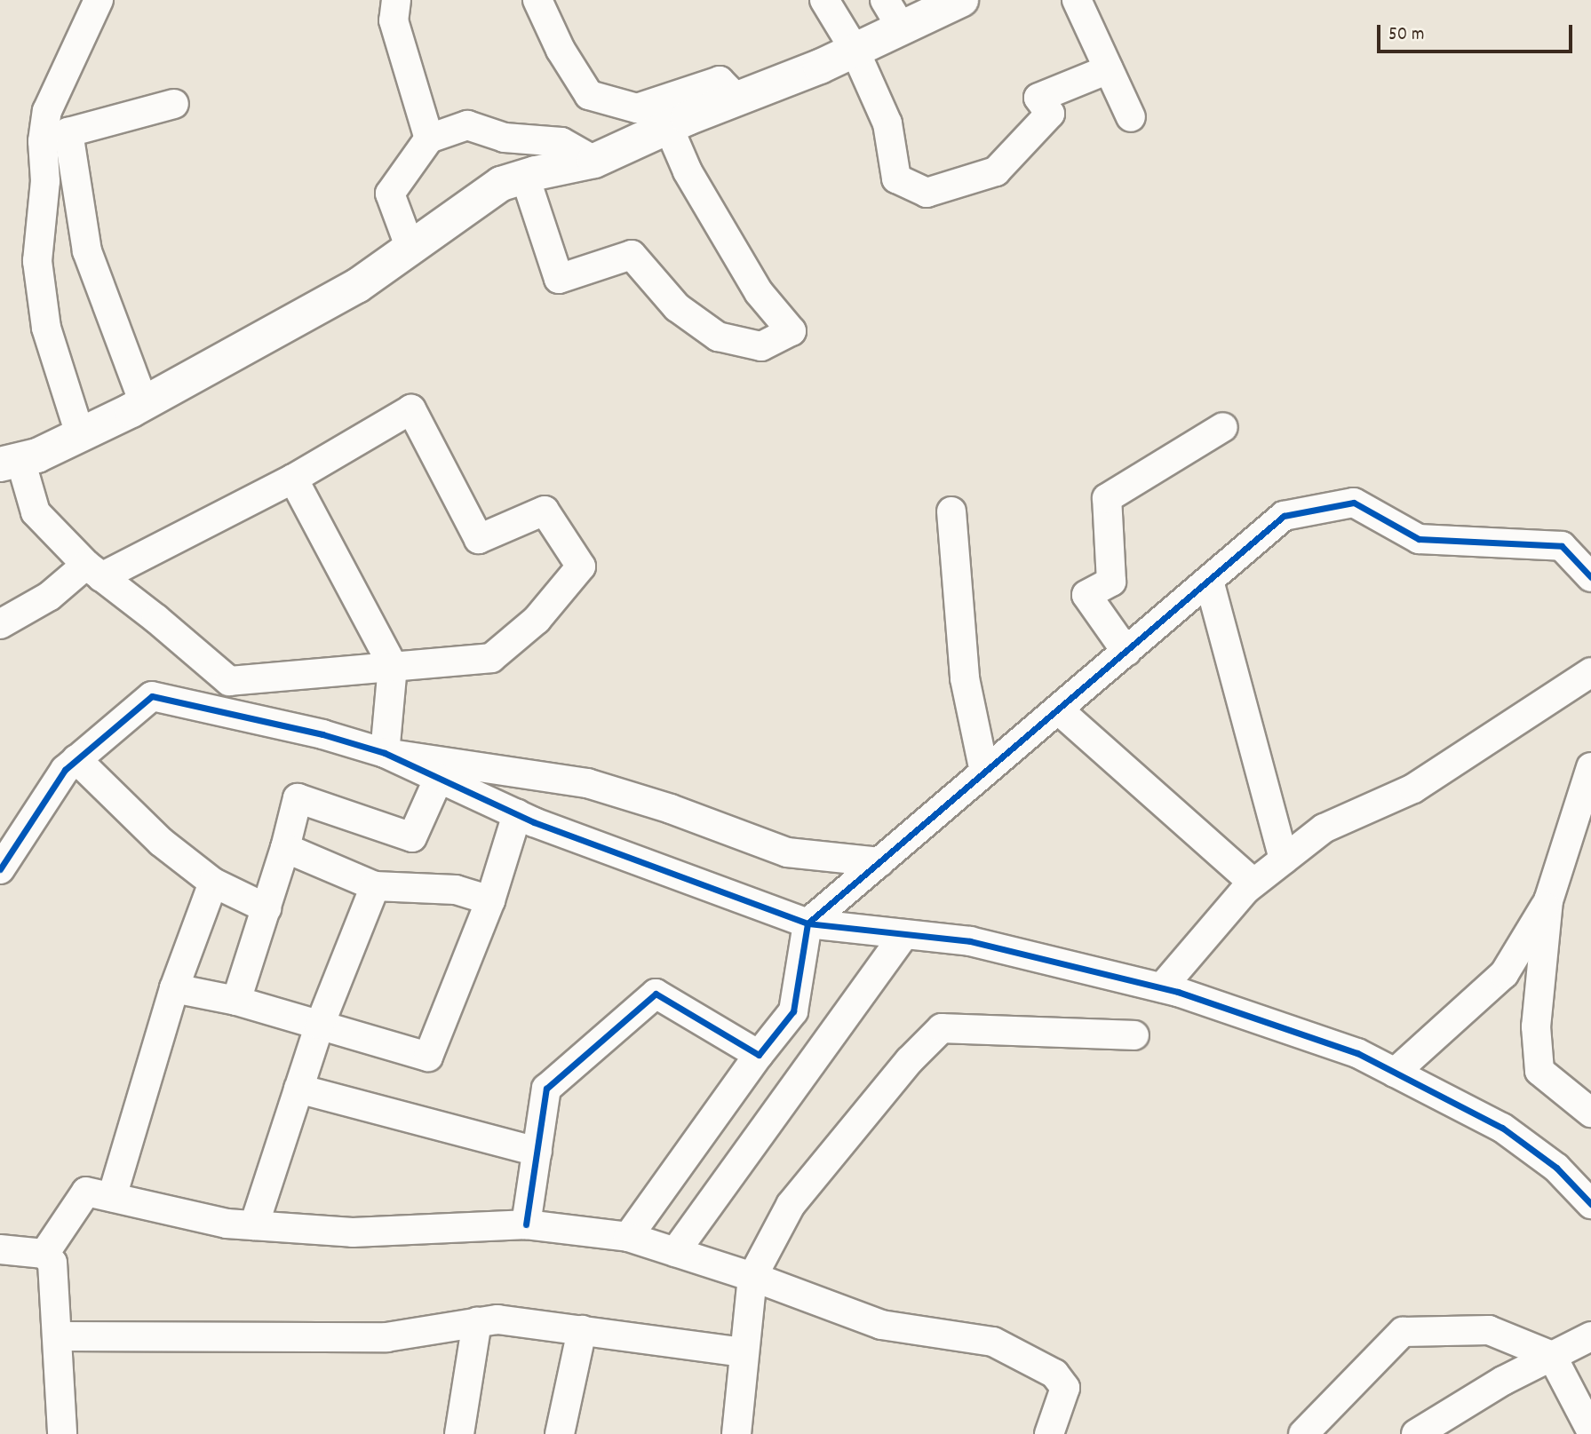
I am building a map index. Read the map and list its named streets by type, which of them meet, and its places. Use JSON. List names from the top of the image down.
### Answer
{
  "scale_bar": "50 m"
}
